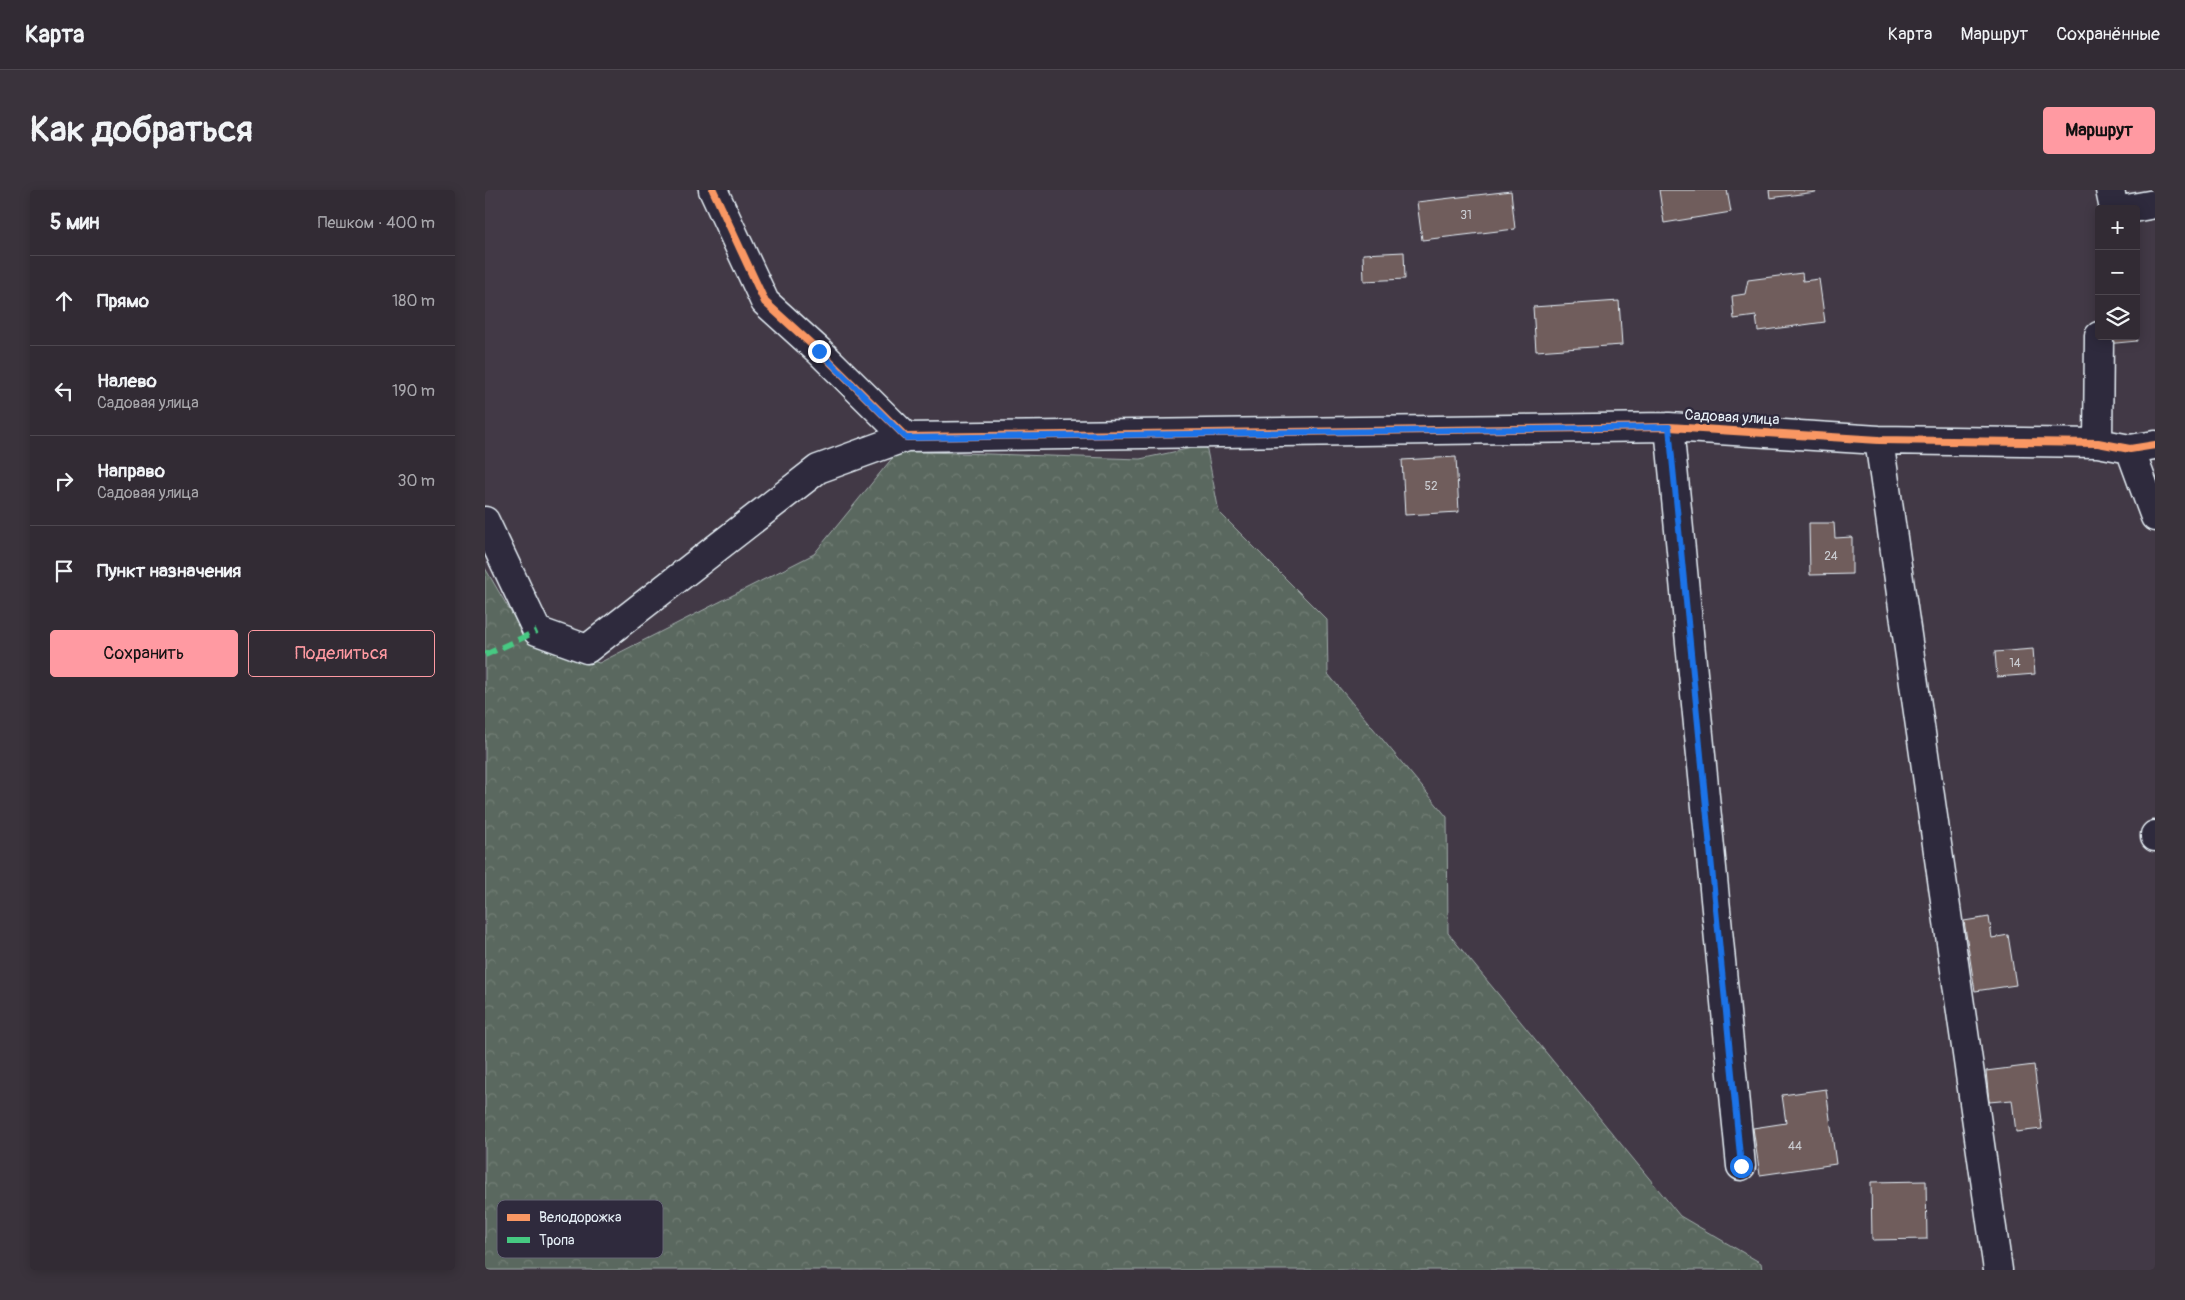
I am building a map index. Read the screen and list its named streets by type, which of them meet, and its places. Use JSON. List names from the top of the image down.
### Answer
{
  "streets": {
    "street": ["Садовая улица"]
  },
  "house_numbers": [
    "31",
    "52",
    "24",
    "14",
    "44"
  ],
  "legend": ["Велодорожка", "Тропа"],
  "page": {
    "header": "Карта",
    "nav": ["Карта", "Маршрут", "Сохранённые"],
    "buttons": [
      "Маршрут",
      ["Сохранить", "Поделиться"]
    ],
    "title": "Как добраться",
    "heading": ["5 мин", "Пешком · 400 m"],
    "map_buttons": ["+", "−"],
    "list": [
      ["Прямо", "180 m"],
      ["Налево", "Садовая улица", "190 m"],
      ["Направо", "Садовая улица", "30 m"],
      "Пункт назначения"
    ]
  }
}
